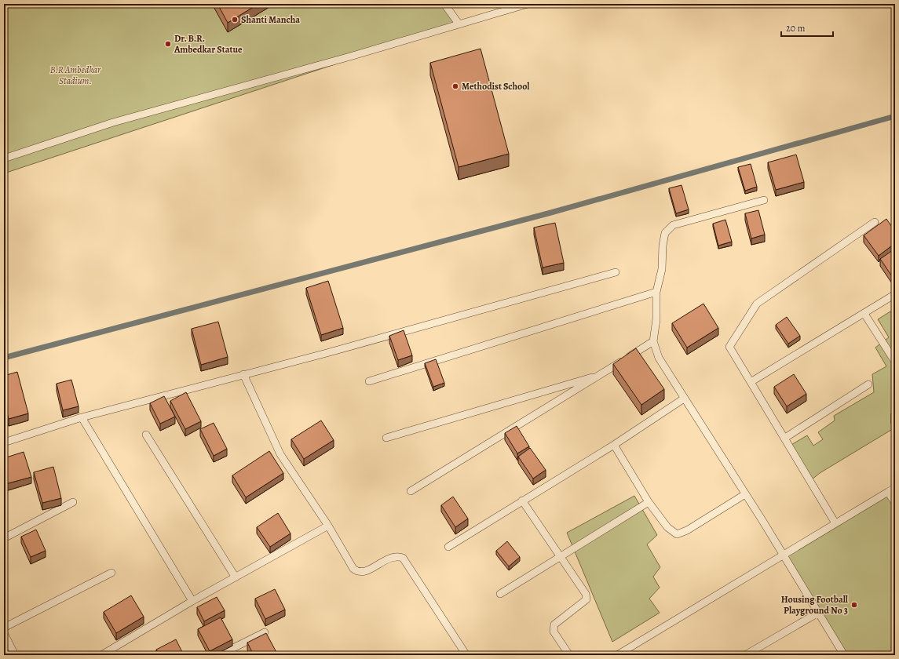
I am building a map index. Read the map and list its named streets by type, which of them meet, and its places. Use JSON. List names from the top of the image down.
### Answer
{
  "parks": ["B.R Ambedkar Stadium."],
  "places": [
    "Shanti Mancha",
    "Dr. B.R. Ambedkar Statue",
    "Methodist School",
    "Housing Football Playground No 3"
  ],
  "scale_bar": "20 m"
}
